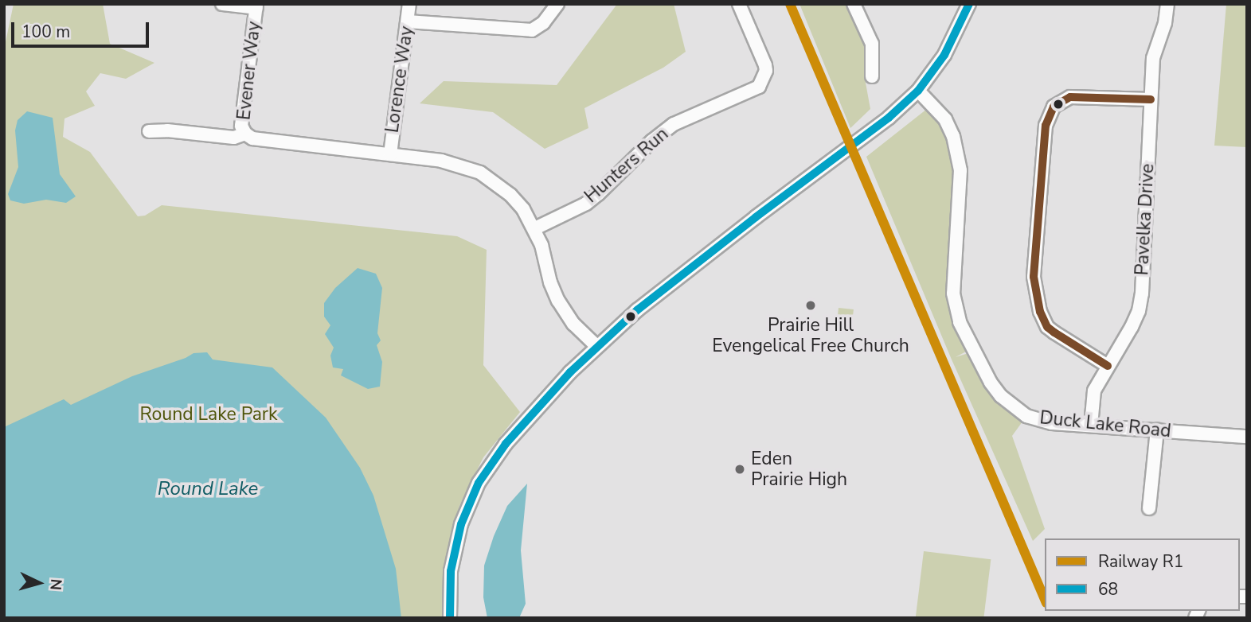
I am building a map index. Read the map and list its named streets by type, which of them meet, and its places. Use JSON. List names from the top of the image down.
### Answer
{
  "streets": {
    "street": [
      "Evener Way",
      "Lorence Way",
      "Hunters Run",
      "Pavelka Drive",
      "Duck Lake Road"
    ]
  },
  "crossings": [
    ["Pavelka Drive", "Duck Lake Road"]
  ],
  "water": ["Round Lake"],
  "parks": ["Round Lake Park"],
  "places": ["Prairie Hill Evengelical Free Church", "Eden Prairie High"],
  "lines": ["rail line R1", "transit line 68"],
  "legend": ["Railway R1", "68"],
  "scale_bar": "100 m",
  "north": "right"
}
